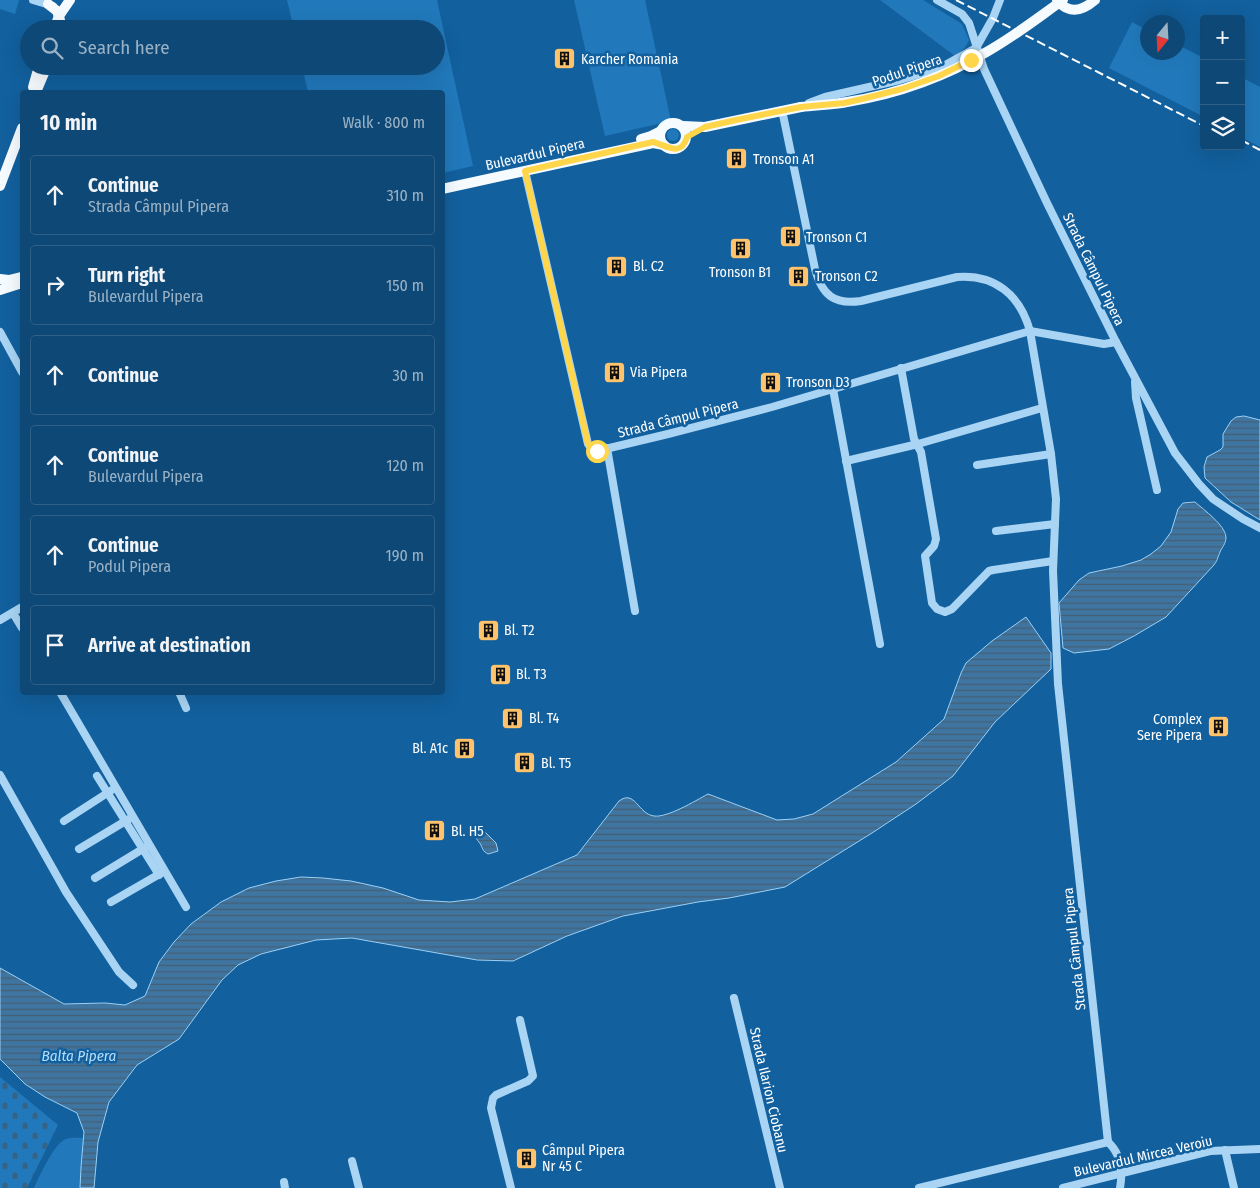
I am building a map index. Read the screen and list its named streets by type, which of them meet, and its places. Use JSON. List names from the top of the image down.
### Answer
{
  "streets": {
    "main road": ["Podul Pipera", "Bulevardul Pipera"],
    "street": ["Strada Câmpul Pipera", "Strada Ilarion Ciobanu", "Bulevardul Mircea Veroiu"]
  },
  "crossings": [
    ["Bulevardul Pipera", "Strada Câmpul Pipera"]
  ],
  "water": ["Balta Pipera"],
  "places": {
    "building": [
      "Karcher Romania",
      "Tronson A1",
      "Tronson C1",
      "Tronson B1",
      "Bl. C2",
      "Tronson C2",
      "Via Pipera",
      "Tronson D3",
      "Bl. T2",
      "Bl. T3",
      "Bl. T4",
      "Complex Sere Pipera",
      "Bl. A1c",
      "Bl. T5",
      "Bl. H5",
      "Câmpul Pipera Nr 45 C"
    ]
  },
  "north": "bottom",
  "page": {
    "map_buttons": ["+", "−"],
    "search": "Search here",
    "heading": ["10 min", "Walk · 800 m"],
    "list": [
      ["Continue", "Strada Câmpul Pipera", "310 m"],
      ["Turn right", "Bulevardul Pipera", "150 m"],
      ["Continue", "30 m"],
      ["Continue", "Bulevardul Pipera", "120 m"],
      ["Continue", "Podul Pipera", "190 m"],
      "Arrive at destination"
    ]
  }
}
